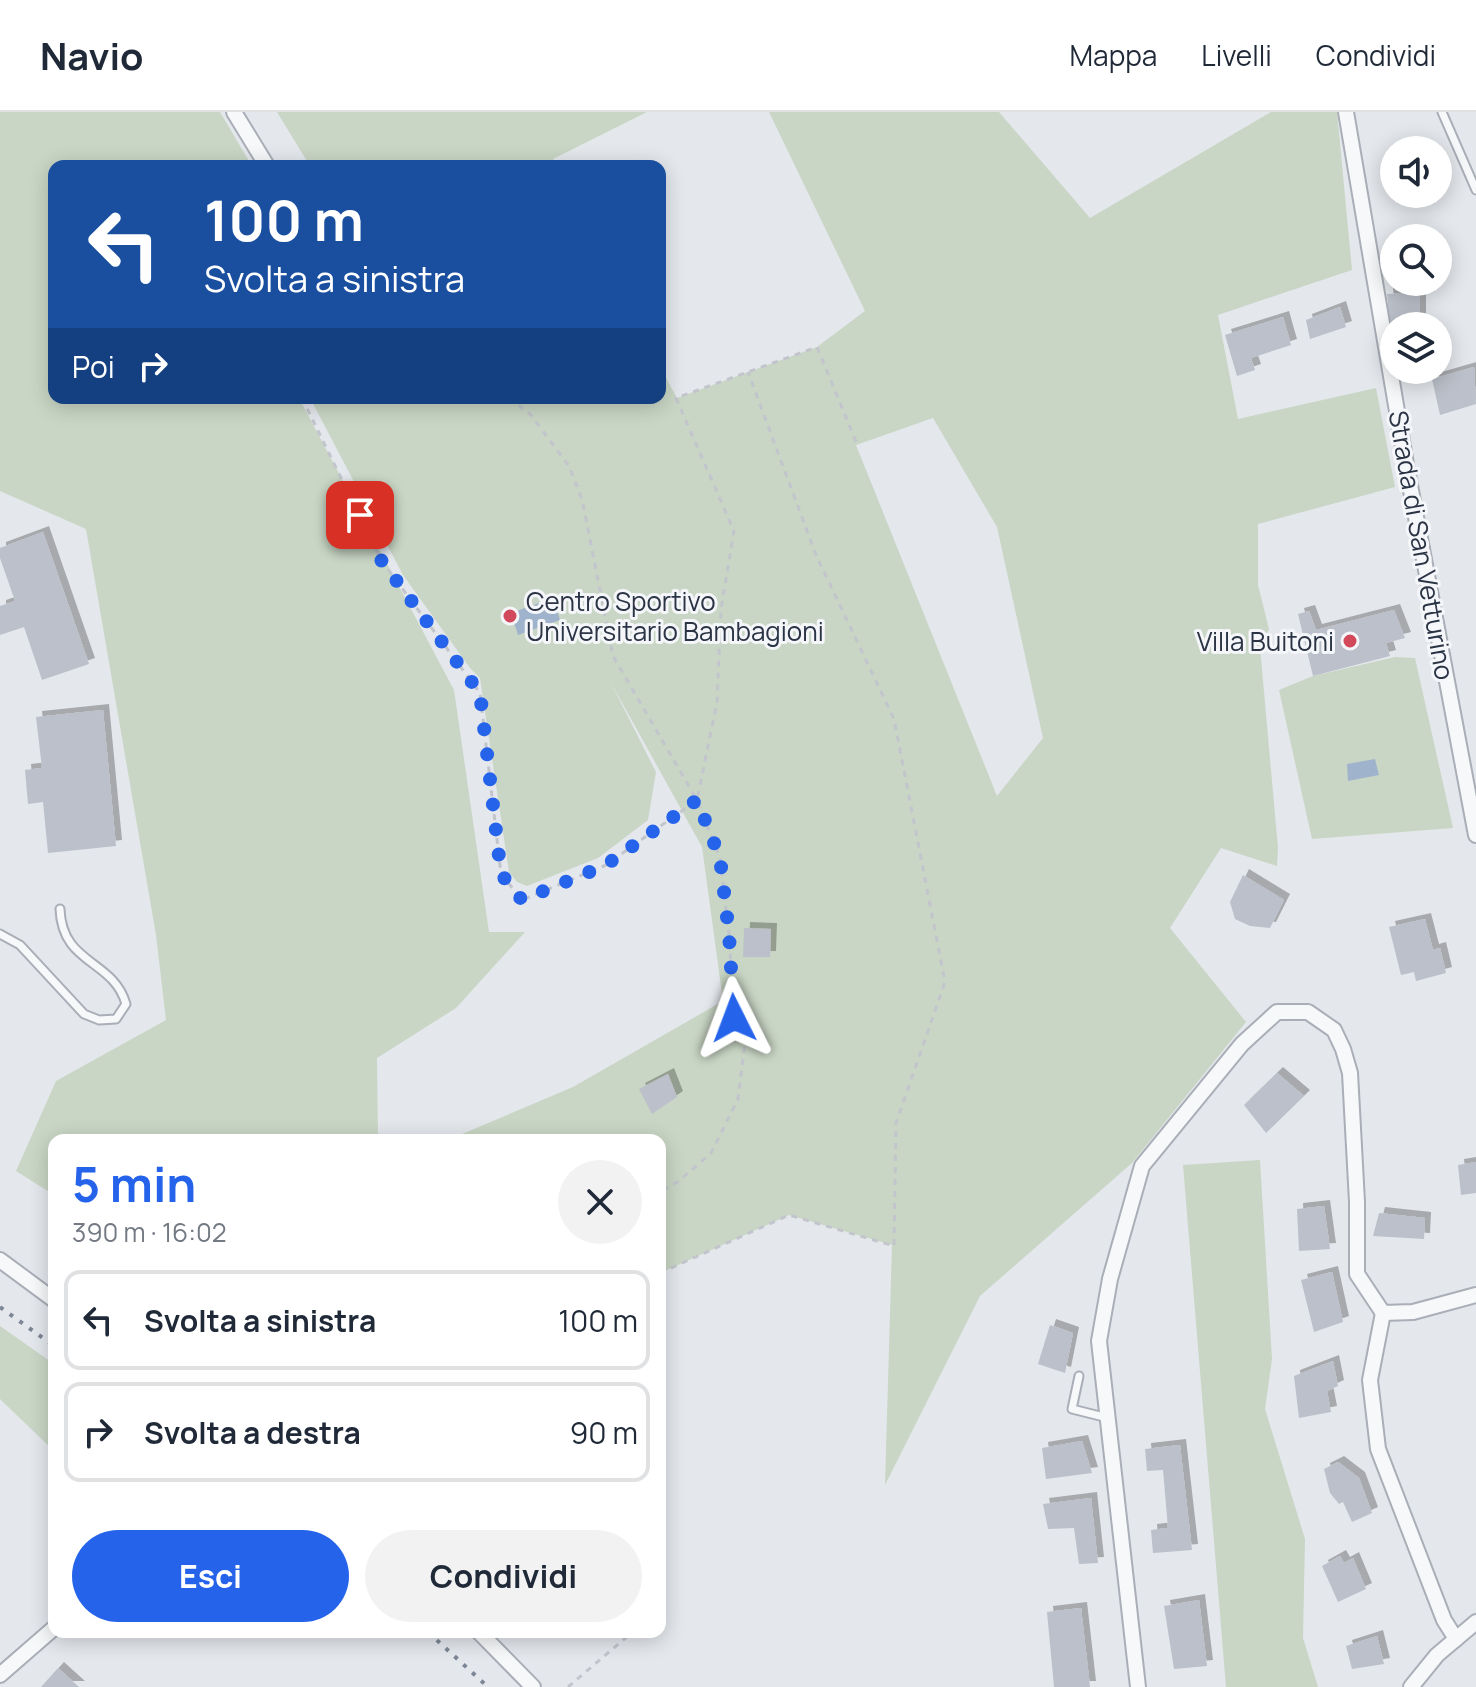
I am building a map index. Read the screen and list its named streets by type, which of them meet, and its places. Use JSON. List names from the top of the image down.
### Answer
{
  "streets": {
    "street": ["Strada di San Vetturino"]
  },
  "places": ["Centro Sportivo Universitario Bambagioni", "Villa Buitoni"],
  "page": {
    "header": "Navio",
    "nav": ["Mappa", "Livelli", "Condividi"],
    "turn": ["100 m", "Svolta a sinistra"],
    "then": "Poi",
    "heading": ["5 min", "390 m · 16:02"],
    "list": [
      {
        "name": "Svolta a sinistra",
        "value": "100 m"
      },
      {
        "name": "Svolta a destra",
        "value": "90 m"
      }
    ],
    "buttons": ["Esci", "Condividi"]
  }
}
